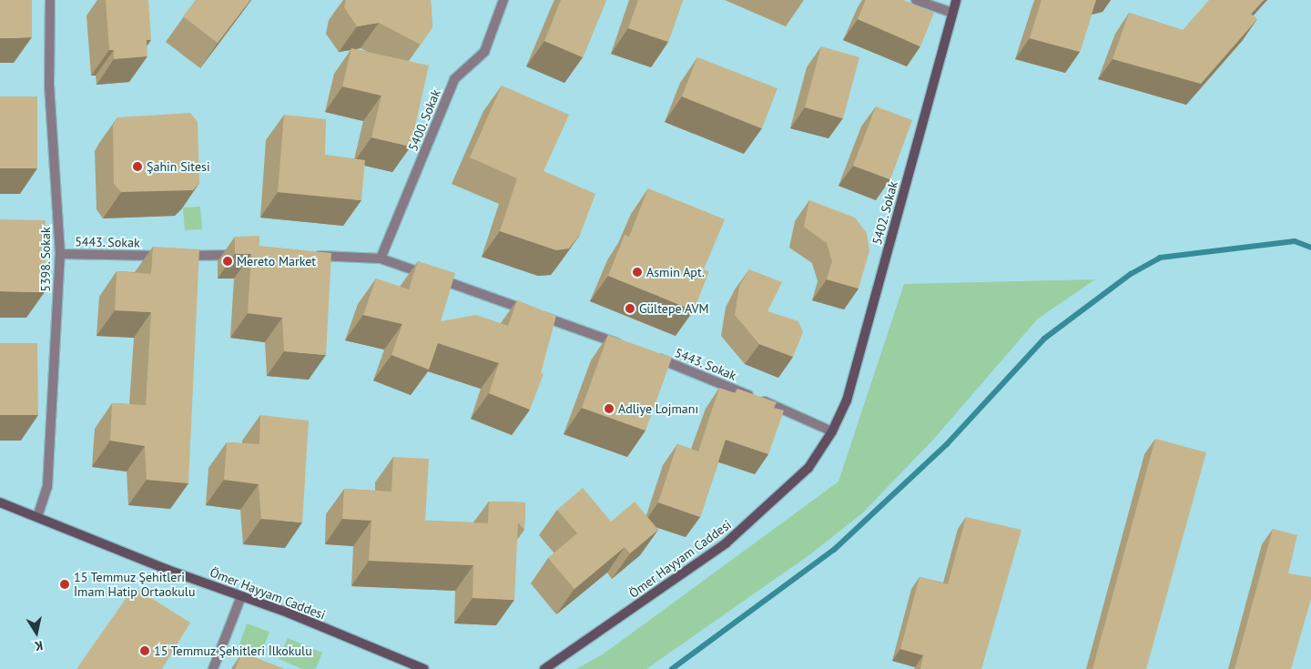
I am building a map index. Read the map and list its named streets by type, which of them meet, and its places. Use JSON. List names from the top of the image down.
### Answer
{
  "streets": {
    "street": [
      "5400. Sokak",
      "5402. Sokak",
      "5443. Sokak",
      "5398. Sokak",
      "Ömer Hayyam Caddesi"
    ]
  },
  "crossings": [
    ["5402. Sokak", "5443. Sokak"],
    ["5402. Sokak", "Ömer Hayyam Caddesi"],
    ["5443. Sokak", "5398. Sokak"],
    ["5443. Sokak", "Ömer Hayyam Caddesi"],
    ["5398. Sokak", "Ömer Hayyam Caddesi"]
  ],
  "places": [
    "Şahin Sitesi",
    "Mereto Market",
    "Asmin Apt.",
    "Gültepe AVM",
    "Adliye Lojmanı",
    "15 Temmuz Şehitleri İmam Hatip Ortaokulu",
    "15 Temmuz Şehitleri İlkokulu"
  ],
  "north": "bottom"
}
